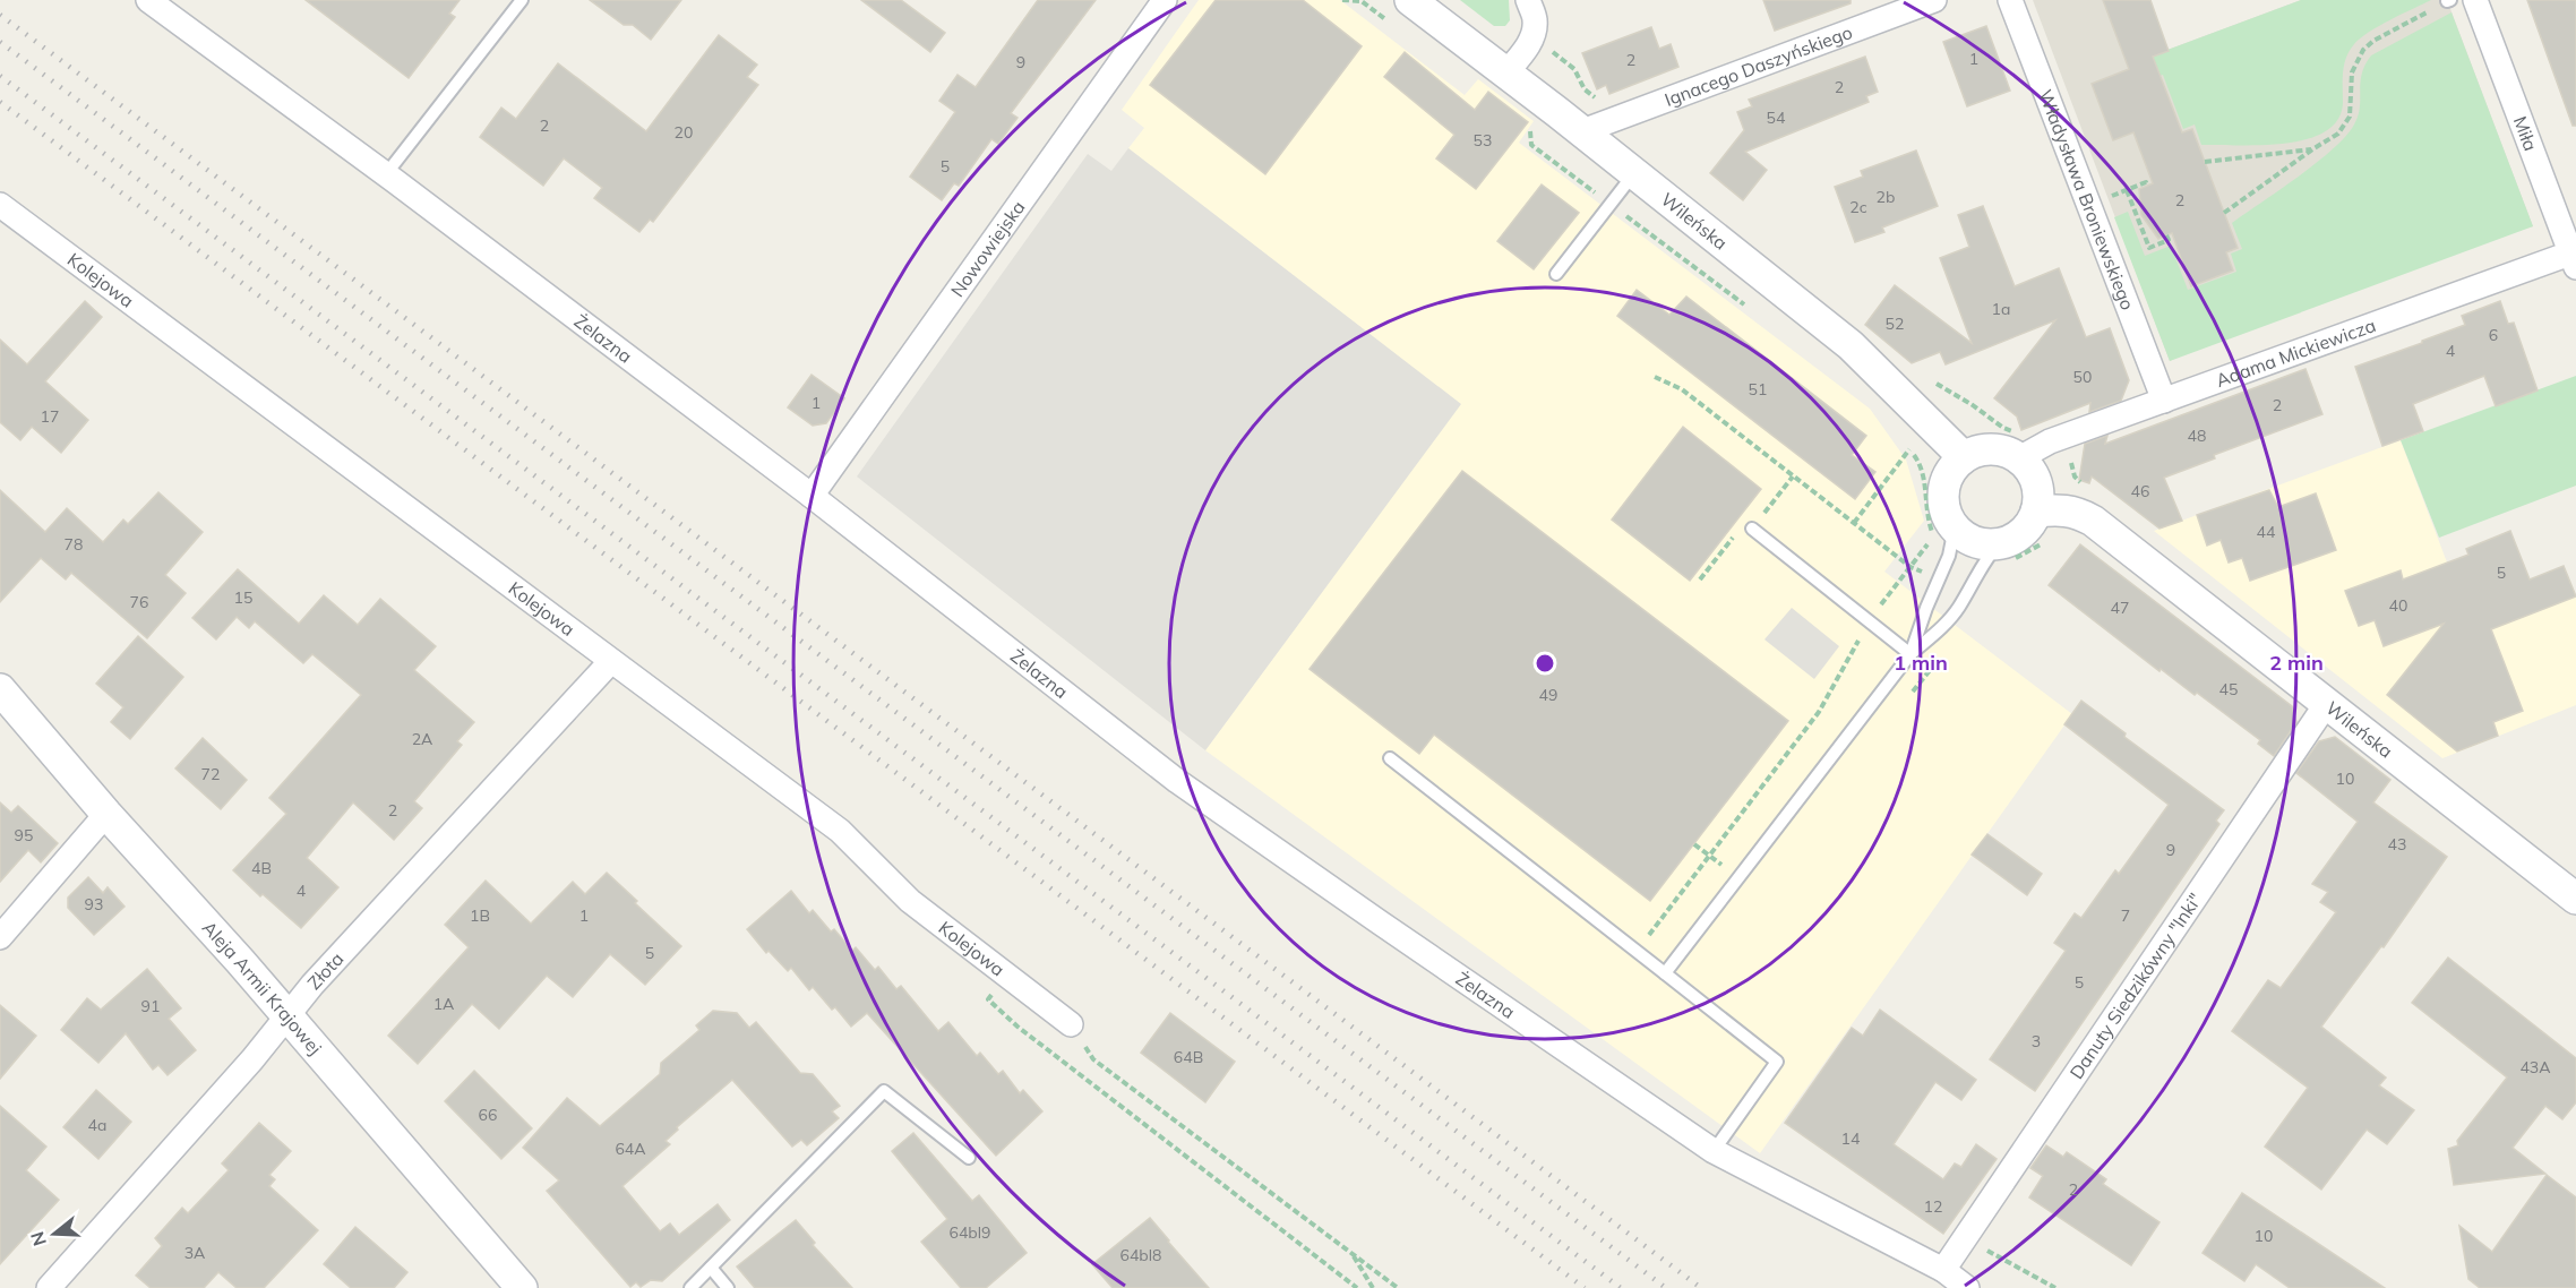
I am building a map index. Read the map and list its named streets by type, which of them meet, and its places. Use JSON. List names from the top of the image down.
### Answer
{
  "streets": {
    "street": [
      "Ignacego Daszyńskiego",
      "Miła",
      "Władysława Broniewskiego",
      "Wileńska",
      "Nowowiejska",
      "Kolejowa",
      "Żelazna",
      "Adama Mickiewicza",
      "Złota",
      "Aleja Armii Krajowej",
      "Danuty Siedzikówny \"Inki\""
    ]
  },
  "crossings": [
    ["Ignacego Daszyńskiego", "Wileńska"],
    ["Miła", "Adama Mickiewicza"],
    ["Władysława Broniewskiego", "Adama Mickiewicza"],
    ["Wileńska", "Adama Mickiewicza"],
    ["Wileńska", "Danuty Siedzikówny \"Inki\""],
    ["Nowowiejska", "Żelazna"],
    ["Kolejowa", "Złota"],
    ["Żelazna", "Danuty Siedzikówny \"Inki\""],
    ["Złota", "Aleja Armii Krajowej"]
  ],
  "house_numbers": [
    "1",
    "2",
    "9",
    "2",
    "54",
    "2",
    "20",
    "53",
    "5",
    "2b",
    "2",
    "2c",
    "1a",
    "52",
    "6",
    "4",
    "50",
    "51",
    "1",
    "2",
    "17",
    "48",
    "46",
    "44",
    "78",
    "5",
    "15",
    "76",
    "40",
    "47",
    "45",
    "49",
    "2A",
    "72",
    "10",
    "2",
    "95",
    "43",
    "9",
    "4B",
    "4",
    "93",
    "1B",
    "1",
    "7",
    "5",
    "5",
    "1A",
    "91",
    "3",
    "64B",
    "43A",
    "66",
    "4a",
    "14",
    "64A",
    "2",
    "12",
    "64bl9",
    "10",
    "3A",
    "64bl8"
  ],
  "north": "left",
  "rings": ["1 min", "2 min"]
}
